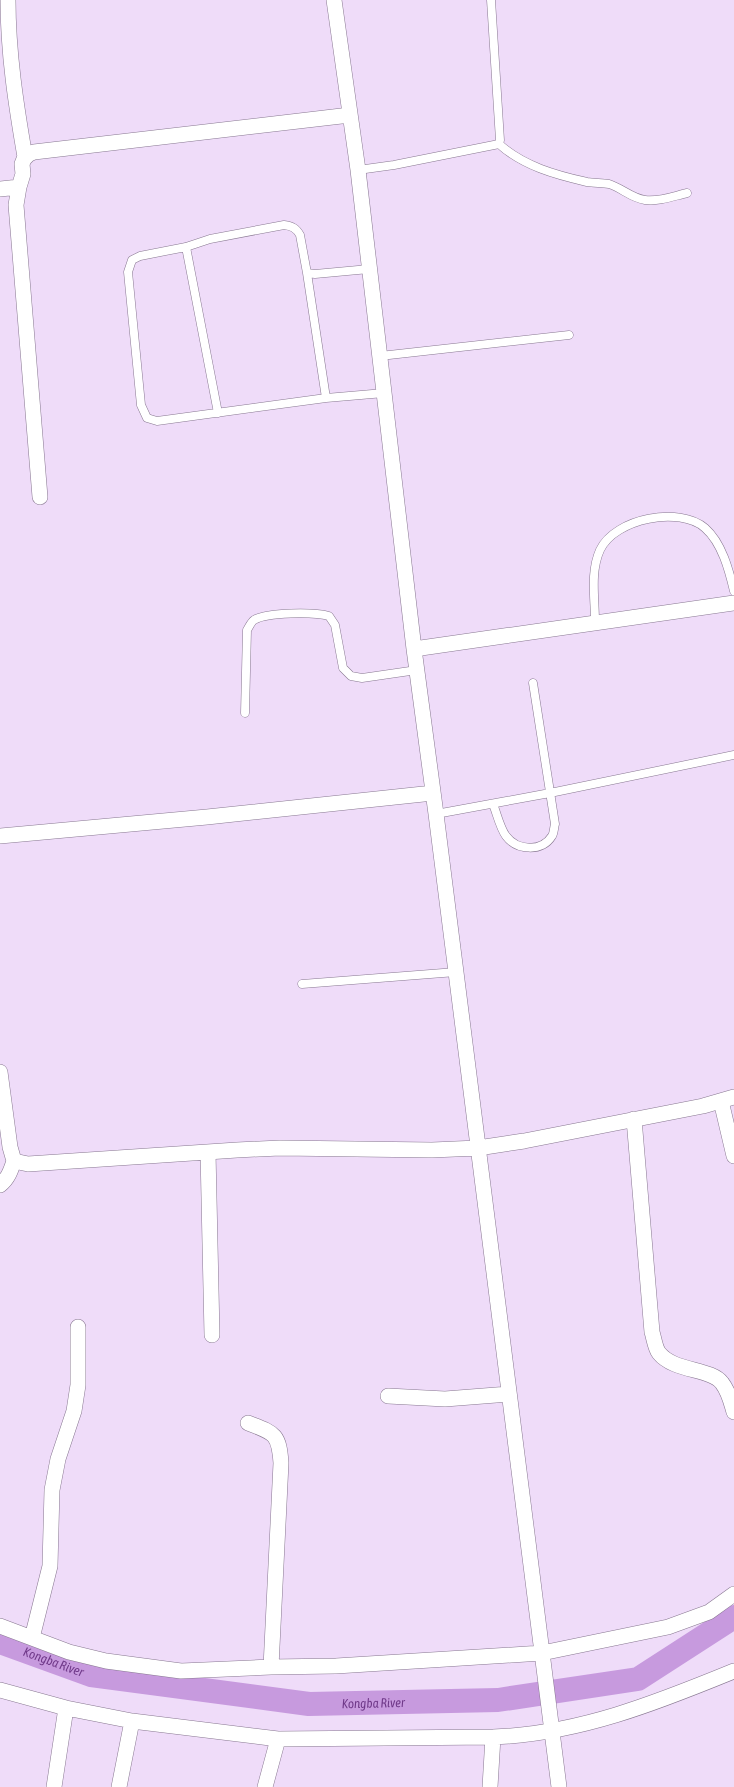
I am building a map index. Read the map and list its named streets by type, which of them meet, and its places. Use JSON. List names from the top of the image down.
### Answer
{
  "water": ["Kongba River"]
}
